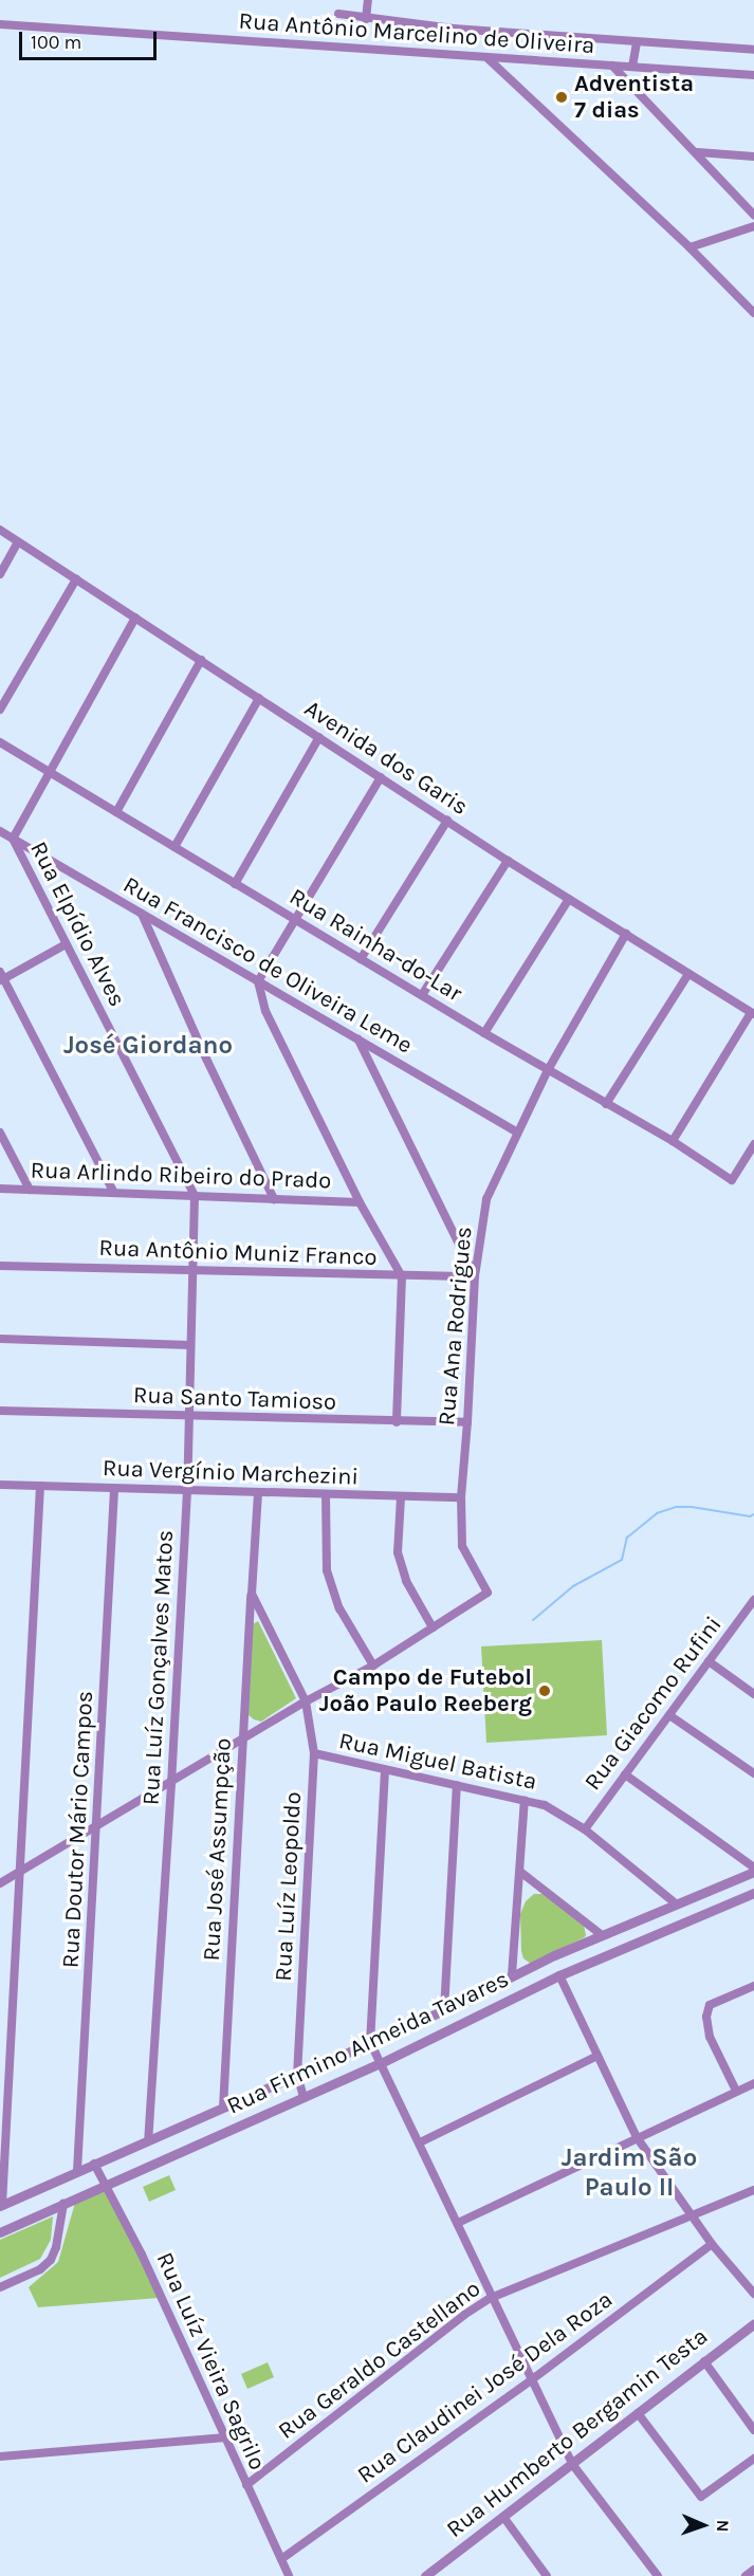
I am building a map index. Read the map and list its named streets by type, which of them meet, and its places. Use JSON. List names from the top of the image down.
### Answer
{
  "streets": {
    "street": [
      "Rua Antônio Marcelino de Oliveira",
      "Avenida dos Garis",
      "Rua Elpídio Alves",
      "Rua Rainha-do-Lar",
      "Rua Francisco de Oliveira Leme",
      "Rua Arlindo Ribeiro do Prado",
      "Rua Antônio Muniz Franco",
      "Rua Ana Rodrigues",
      "Rua Santo Tamioso",
      "Rua Vergínio Marchezini",
      "Rua Luíz Gonçalves Matos",
      "Rua Giacomo Rufini",
      "Rua Miguel Batista",
      "Rua Doutor Mário Campos",
      "Rua José Assumpção",
      "Rua Luíz Leopoldo",
      "Rua Firmino Almeida Tavares",
      "Rua Geraldo Castellano",
      "Rua Luíz Vieira Sagrilo",
      "Rua Claudinei José Dela Roza",
      "Rua Humberto Bergamin Testa"
    ]
  },
  "crossings": [
    ["Avenida dos Garis", "Rua Ana Rodrigues"],
    ["Rua Elpídio Alves", "Rua Francisco de Oliveira Leme"],
    ["Rua Elpídio Alves", "Rua Arlindo Ribeiro do Prado"],
    ["Rua Elpídio Alves", "Rua Luíz Gonçalves Matos"],
    ["Rua Rainha-do-Lar", "Rua Ana Rodrigues"],
    ["Rua Francisco de Oliveira Leme", "Rua Ana Rodrigues"],
    ["Rua Arlindo Ribeiro do Prado", "Rua Luíz Gonçalves Matos"],
    ["Rua Antônio Muniz Franco", "Rua Ana Rodrigues"],
    ["Rua Antônio Muniz Franco", "Rua Luíz Gonçalves Matos"],
    ["Rua Ana Rodrigues", "Rua Santo Tamioso"],
    ["Rua Ana Rodrigues", "Rua Vergínio Marchezini"],
    ["Rua Santo Tamioso", "Rua Luíz Gonçalves Matos"],
    ["Rua Vergínio Marchezini", "Rua Luíz Gonçalves Matos"],
    ["Rua Vergínio Marchezini", "Rua Doutor Mário Campos"],
    ["Rua Vergínio Marchezini", "Rua José Assumpção"],
    ["Rua Luíz Gonçalves Matos", "Rua Firmino Almeida Tavares"],
    ["Rua Giacomo Rufini", "Rua Miguel Batista"],
    ["Rua Miguel Batista", "Rua Luíz Leopoldo"],
    ["Rua Miguel Batista", "Rua Firmino Almeida Tavares"],
    ["Rua Doutor Mário Campos", "Rua Firmino Almeida Tavares"],
    ["Rua José Assumpção", "Rua Luíz Leopoldo"],
    ["Rua José Assumpção", "Rua Firmino Almeida Tavares"],
    ["Rua Luíz Leopoldo", "Rua Firmino Almeida Tavares"],
    ["Rua Firmino Almeida Tavares", "Rua Luíz Vieira Sagrilo"],
    ["Rua Geraldo Castellano", "Rua Luíz Vieira Sagrilo"],
    ["Rua Luíz Vieira Sagrilo", "Rua Claudinei José Dela Roza"]
  ],
  "districts": ["José Giordano", "Jardim São Paulo II"],
  "places": ["Adventista 7 dias", "Campo de Futebol João Paulo Reeberg"],
  "scale_bar": "100 m",
  "north": "right"
}
